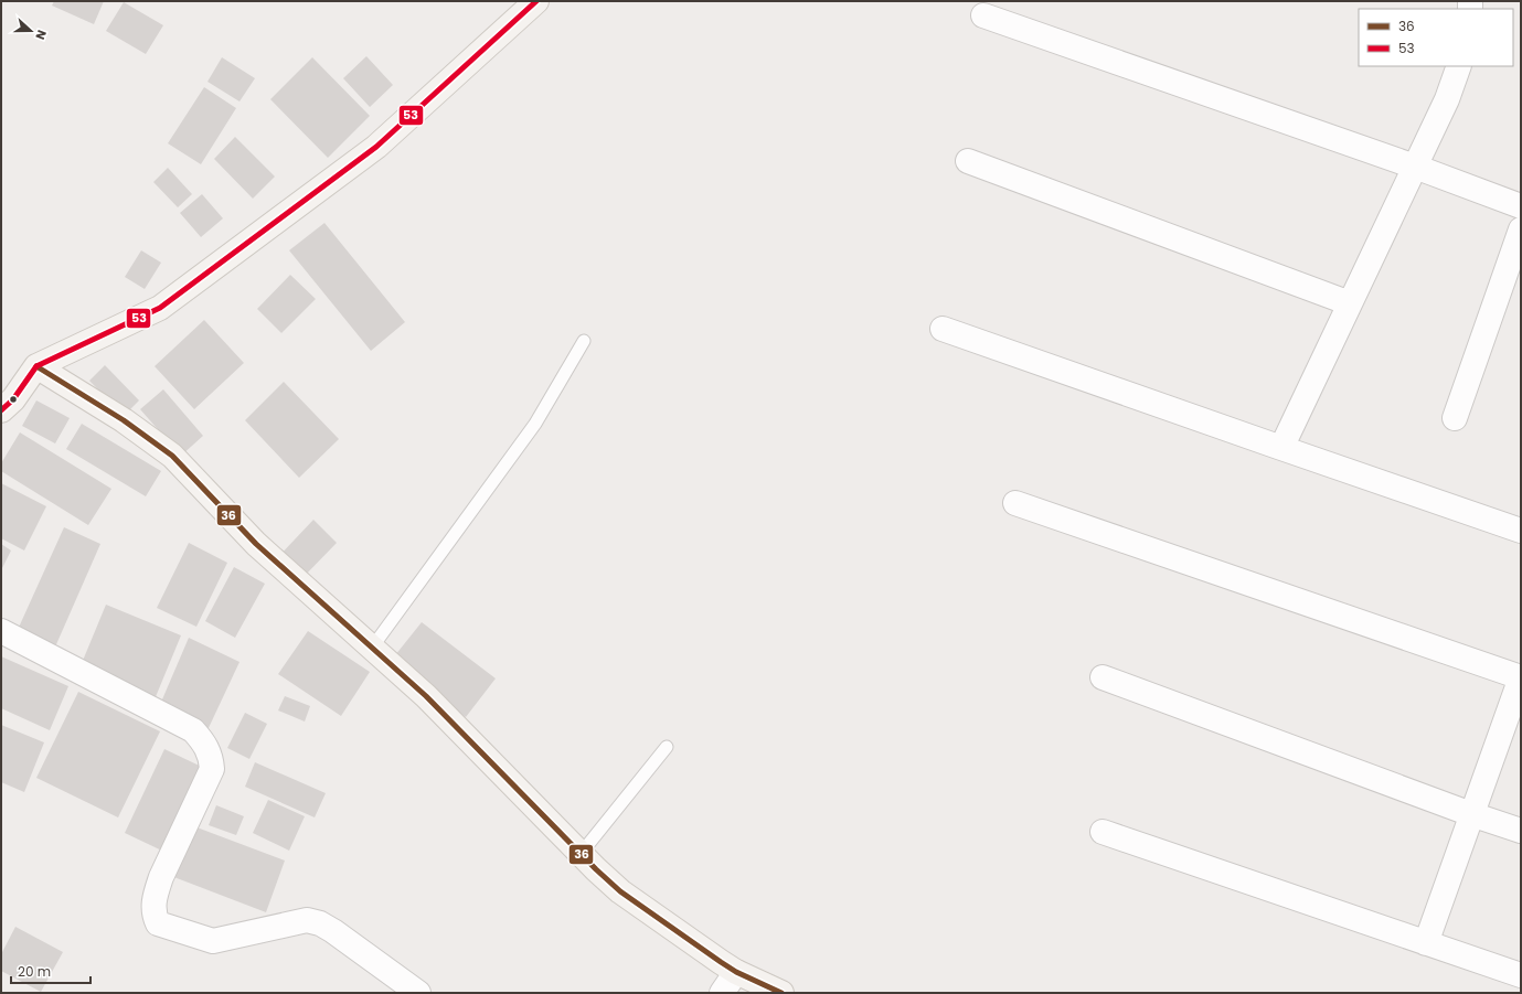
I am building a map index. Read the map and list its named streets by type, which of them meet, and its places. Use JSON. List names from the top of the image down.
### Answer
{
  "lines": ["transit line 53", "transit line 36"],
  "legend": ["36", "53"],
  "scale_bar": "20 m",
  "north": "right"
}
